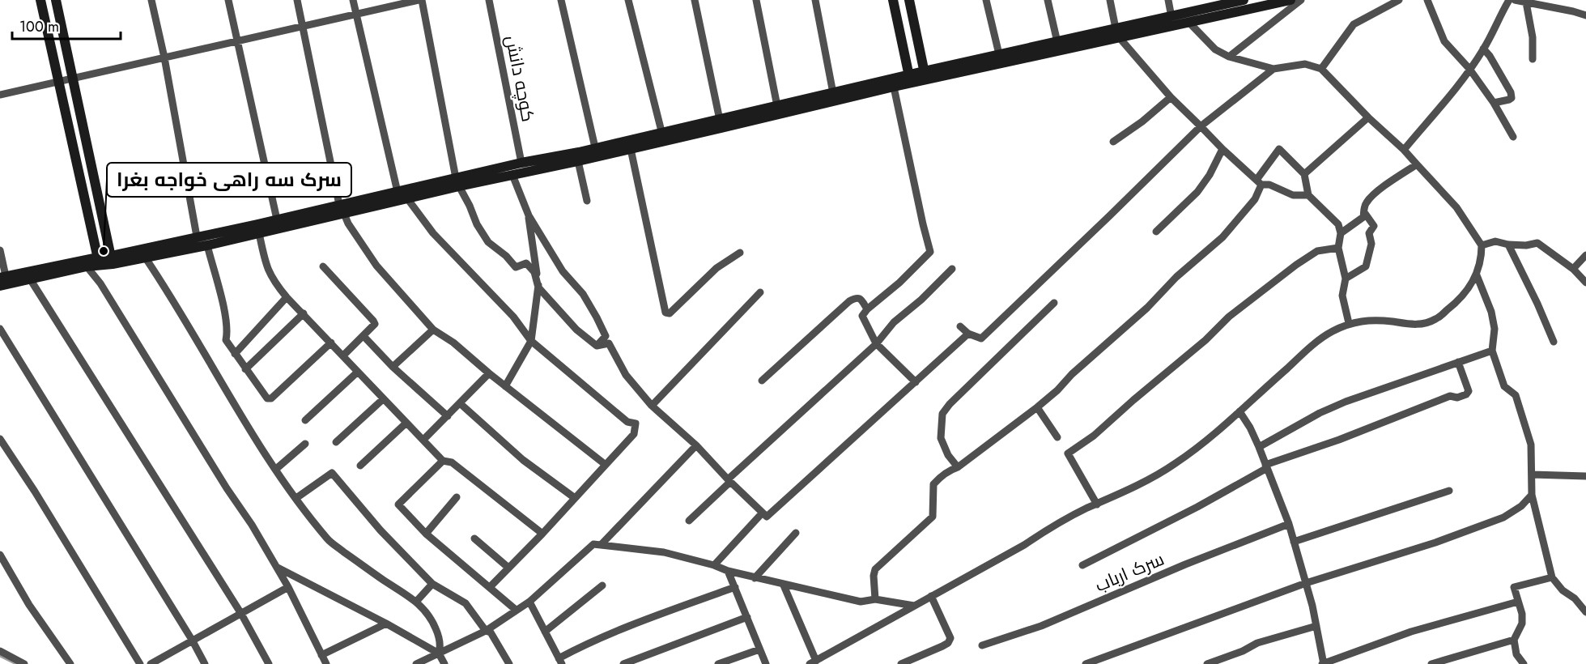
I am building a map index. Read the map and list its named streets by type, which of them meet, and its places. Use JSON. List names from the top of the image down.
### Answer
{
  "streets": {
    "street": ["کوچه دانش", "سرک ارباب"]
  },
  "places": ["سرک سه راهی خواجه بغرا"],
  "scale_bar": "100 m"
}
